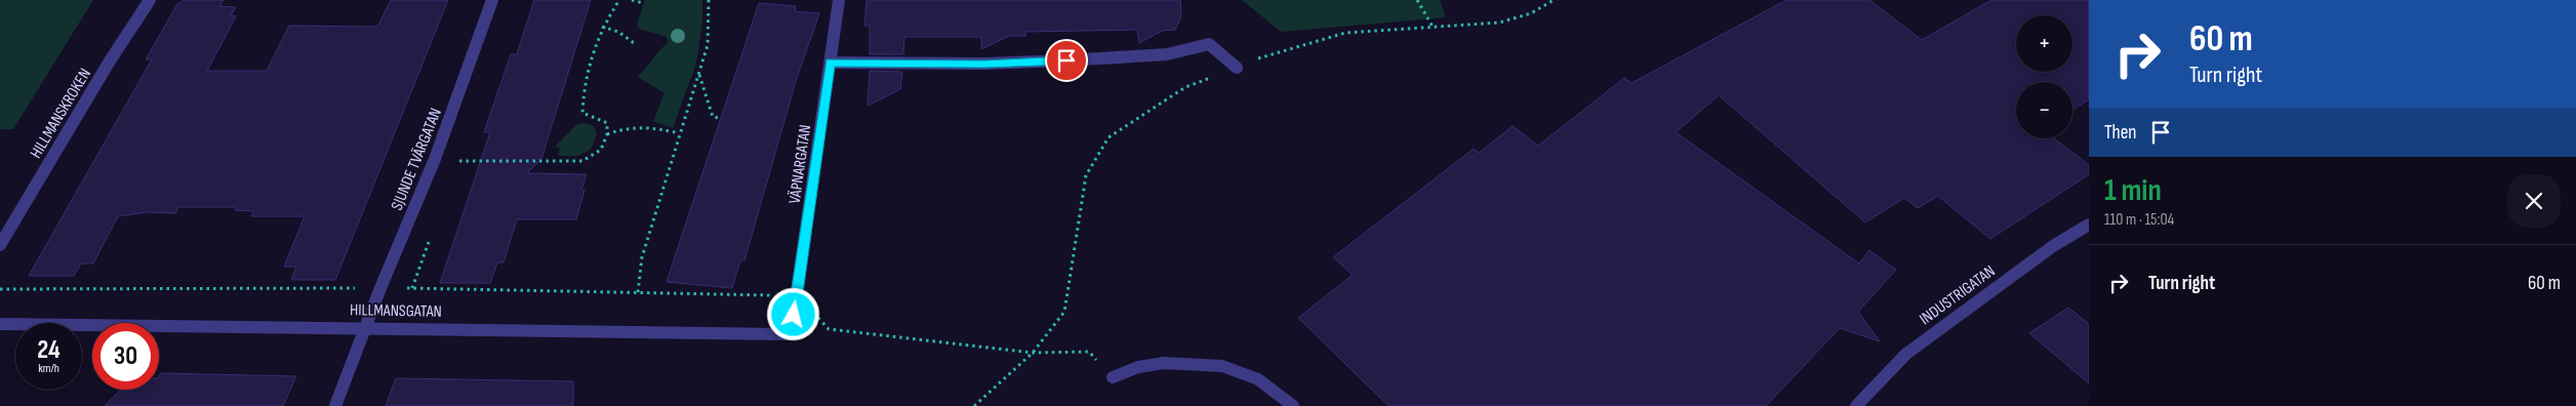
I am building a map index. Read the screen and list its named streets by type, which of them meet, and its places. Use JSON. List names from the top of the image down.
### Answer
{
  "streets": {
    "street": [
      "HILLMANSKROKEN",
      "SJUNDE TVÄRGATAN",
      "VÄPNARGATAN",
      "INDUSTRIGATAN",
      "HILLMANSGATAN"
    ]
  },
  "crossings": [
    ["SJUNDE TVÄRGATAN", "HILLMANSGATAN"],
    ["VÄPNARGATAN", "HILLMANSGATAN"]
  ],
  "page": {
    "turn": ["60 m", "Turn right"],
    "map_buttons": ["+", "−"],
    "then": "Then",
    "heading": ["1 min", "110 m · 15:04"],
    "list": [
      {
        "name": "Turn right",
        "value": "60 m"
      }
    ],
    "speed": "24 km/h",
    "limit": "30"
  }
}
